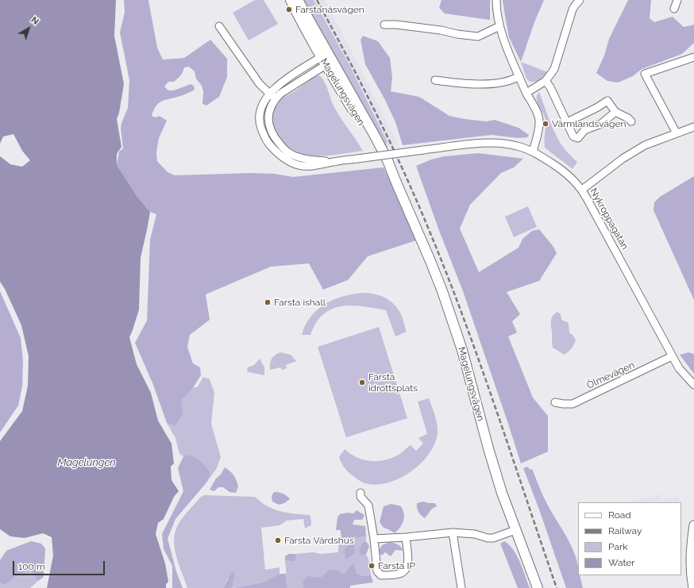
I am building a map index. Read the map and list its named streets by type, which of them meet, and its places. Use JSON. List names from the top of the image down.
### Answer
{
  "streets": {
    "main road": ["Magelungsvägen"],
    "street": ["Nykroppagatan", "Ölmevägen"]
  },
  "crossings": [
    ["Magelungsvägen", "Nykroppagatan"],
    ["Nykroppagatan", "Ölmevägen"]
  ],
  "water": ["Magelungen"],
  "places": [
    "Farstanäsvägen",
    "Värmlandsvägen",
    "Farsta ishall",
    "Farsta idrottsplats",
    "Farsta Värdshus",
    "Farsta IP"
  ],
  "legend": [
    "Road",
    "Railway",
    "Park",
    "Water"
  ],
  "scale_bar": "100 m",
  "north": "top right"
}
